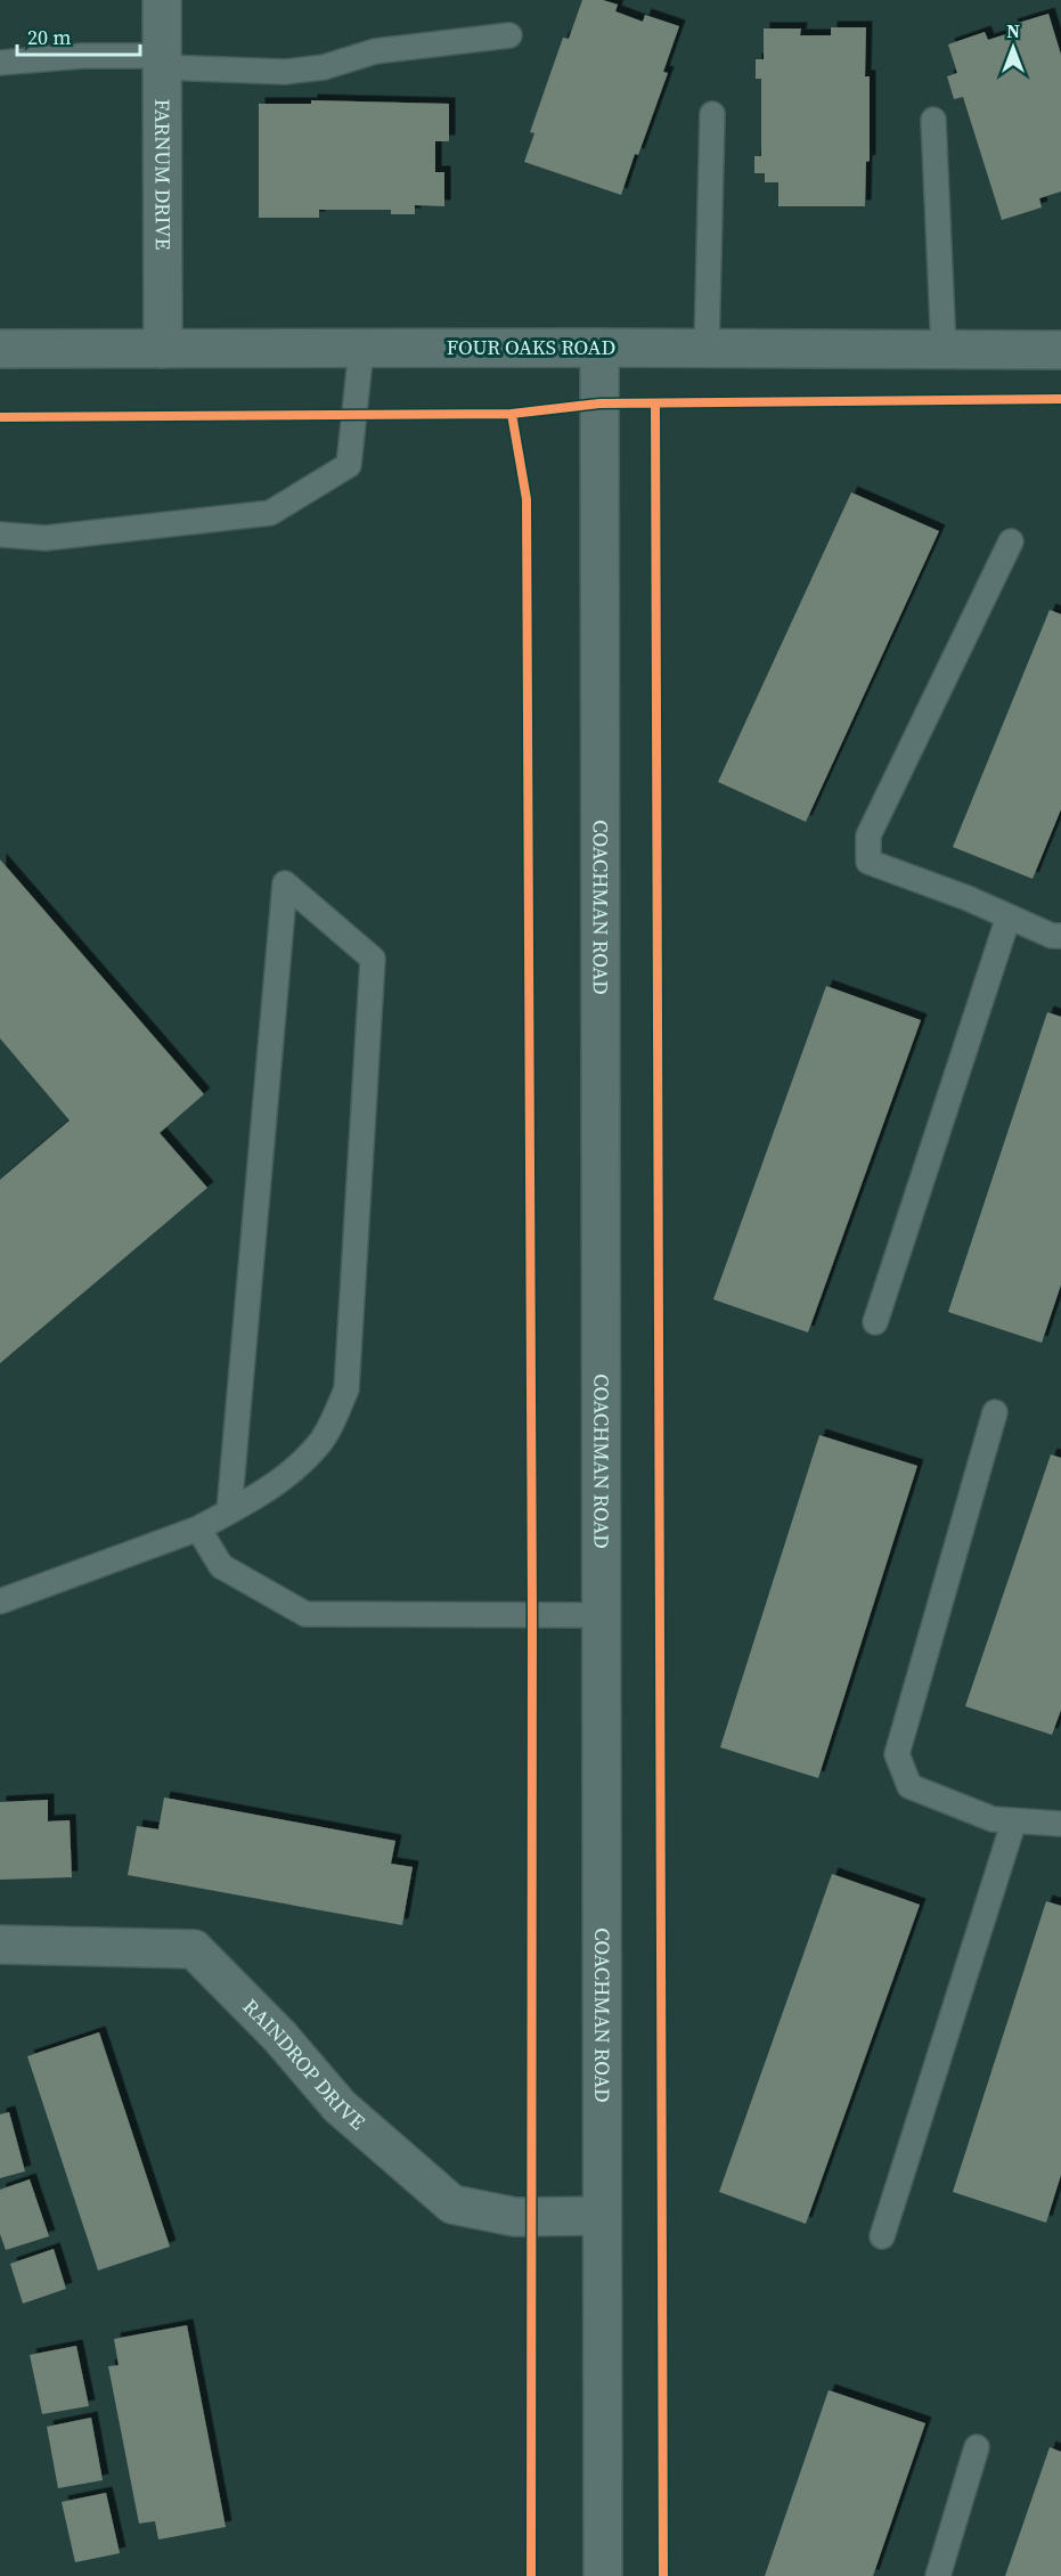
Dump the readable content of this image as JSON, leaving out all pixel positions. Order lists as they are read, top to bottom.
{
  "streets": {
    "street": [
      "FARNUM DRIVE",
      "FOUR OAKS ROAD",
      "COACHMAN ROAD",
      "RAINDROP DRIVE"
    ]
  },
  "crossings": [
    ["FARNUM DRIVE", "FOUR OAKS ROAD"],
    ["FOUR OAKS ROAD", "COACHMAN ROAD"],
    ["COACHMAN ROAD", "RAINDROP DRIVE"]
  ],
  "scale_bar": "20 m",
  "north": "top"
}
